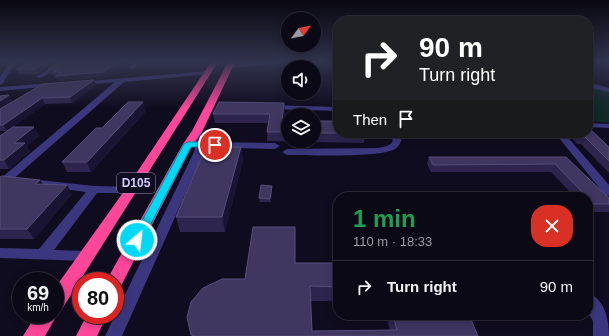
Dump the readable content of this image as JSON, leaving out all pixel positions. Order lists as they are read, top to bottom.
{
  "streets": {
    "highway": ["D105"]
  },
  "north": "top right",
  "page": {
    "turn": ["90 m", "Turn right"],
    "then": "Then",
    "heading": ["1 min", "110 m · 18:33"],
    "list": [
      {
        "name": "Turn right",
        "value": "90 m"
      }
    ],
    "speed": "69 km/h",
    "limit": "80"
  }
}
